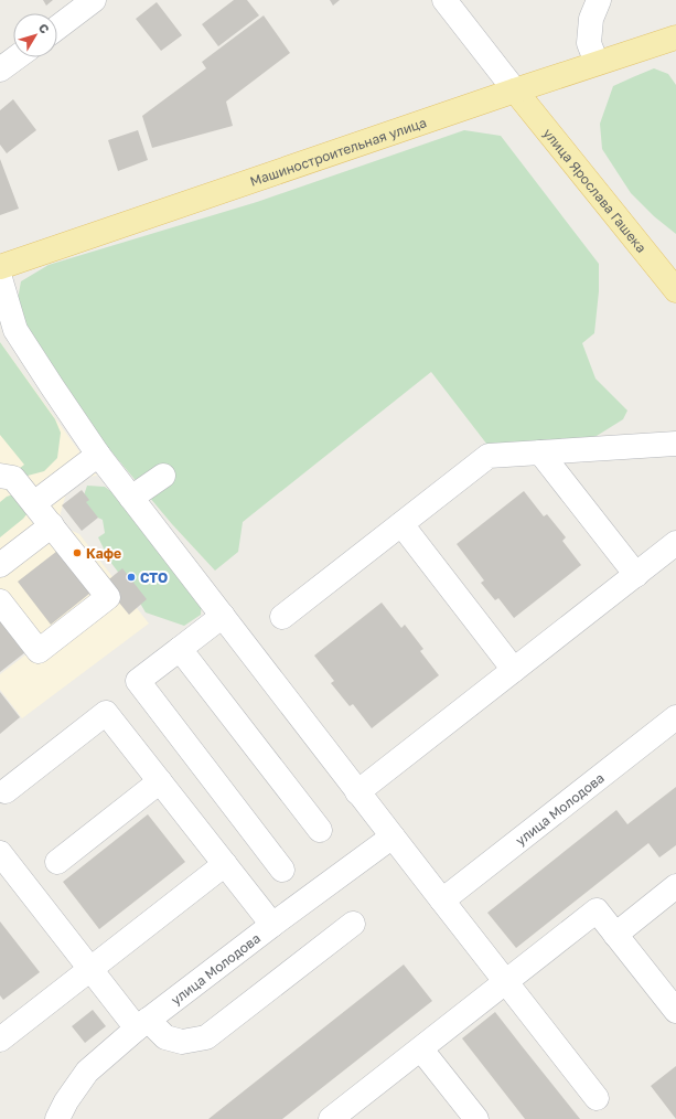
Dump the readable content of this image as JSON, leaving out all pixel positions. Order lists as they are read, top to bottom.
{
  "streets": {
    "main road": ["Машиностроительная улица", "улица Ярослава Гашека"],
    "street": ["улица Молодова"]
  },
  "crossings": [
    ["Машиностроительная улица", "улица Ярослава Гашека"]
  ],
  "places": ["Кафе", "СТО"],
  "north": "top right"
}
